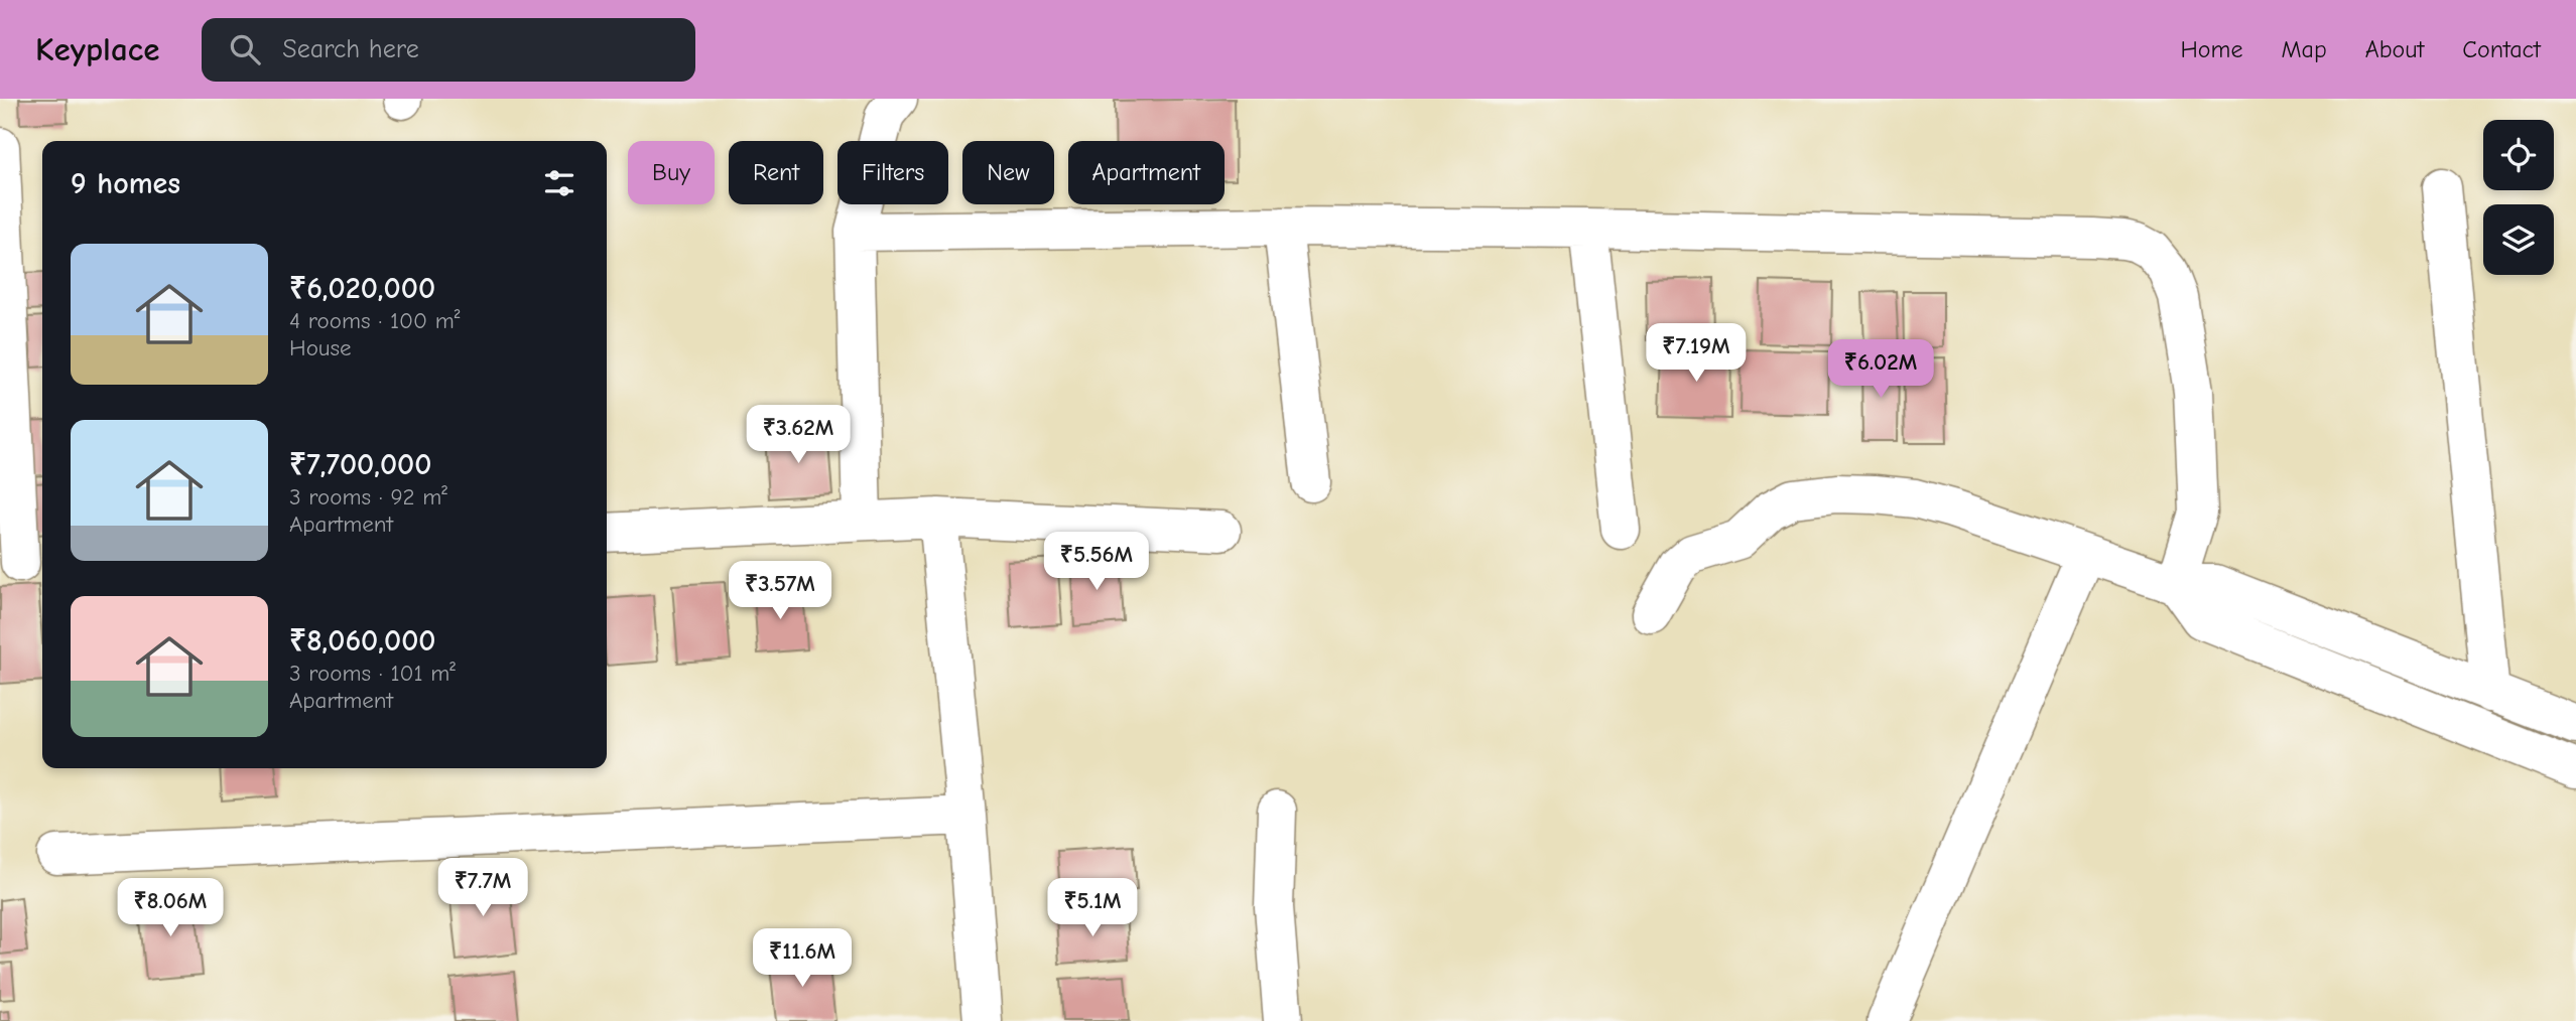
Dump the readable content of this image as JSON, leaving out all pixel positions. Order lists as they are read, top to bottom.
{
  "page": {
    "header": "Keyplace",
    "search": "Search here",
    "nav": [
      "Home",
      "Map",
      "About",
      "Contact"
    ],
    "chip": [
      "Buy",
      "Rent",
      "Filters",
      "New",
      "Apartment"
    ],
    "heading": "9 homes",
    "list": [
      {
        "name": "₹6,020,000",
        "note": "4 rooms · 100 m² · House"
      },
      {
        "name": "₹7,700,000",
        "note": "3 rooms · 92 m² · Apartment"
      },
      {
        "name": "₹8,060,000",
        "note": "3 rooms · 101 m² · Apartment"
      }
    ],
    "price": [
      "₹7.19M",
      "₹6.02M",
      "₹3.62M",
      "₹5.56M",
      "₹3.57M",
      "₹7.7M",
      "₹8.06M",
      "₹5.1M",
      "₹11.6M"
    ]
  }
}
